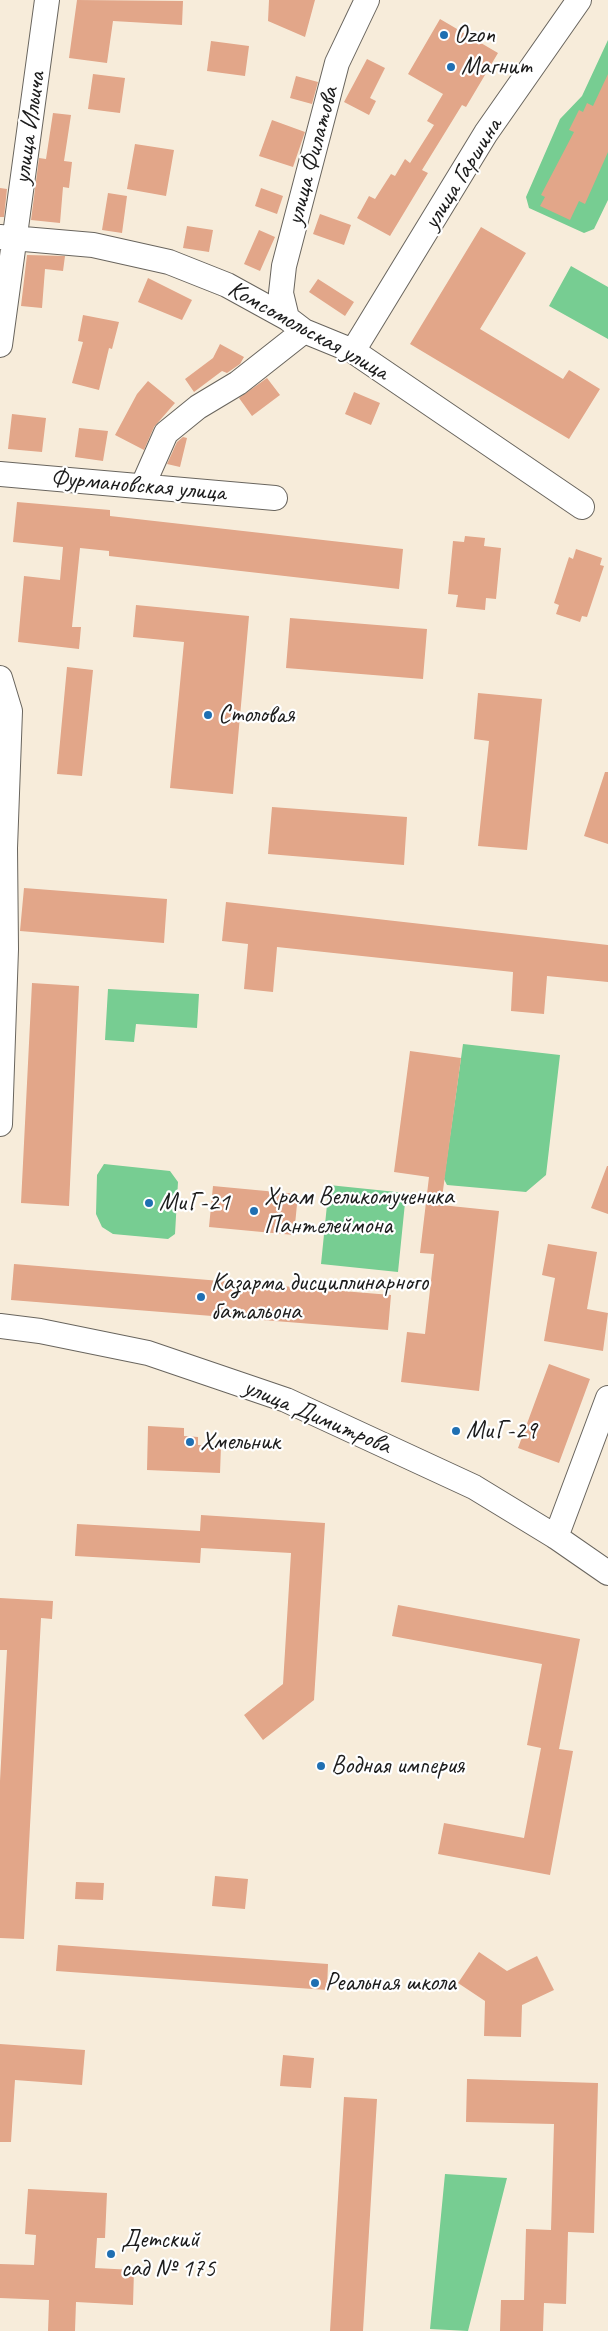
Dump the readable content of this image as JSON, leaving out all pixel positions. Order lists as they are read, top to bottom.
{
  "streets": {
    "street": [
      "улица Ильича",
      "улица Филатова",
      "улица Гаршина",
      "Комсомольская улица",
      "Фурмановская улица",
      "улица Димитрова"
    ]
  },
  "crossings": [
    ["улица Ильича", "Комсомольская улица"],
    ["улица Филатова", "Комсомольская улица"],
    ["улица Гаршина", "Комсомольская улица"]
  ],
  "places": [
    "Ozon",
    "Магнит",
    "Столовая",
    "МиГ-21",
    "Храм Великомученика Пантелеймона",
    "Казарма дисциплинарного батальона",
    "МиГ-29",
    "Хмельник",
    "Водная империя",
    "Реальная школа",
    "Детский сад № 175"
  ]
}
